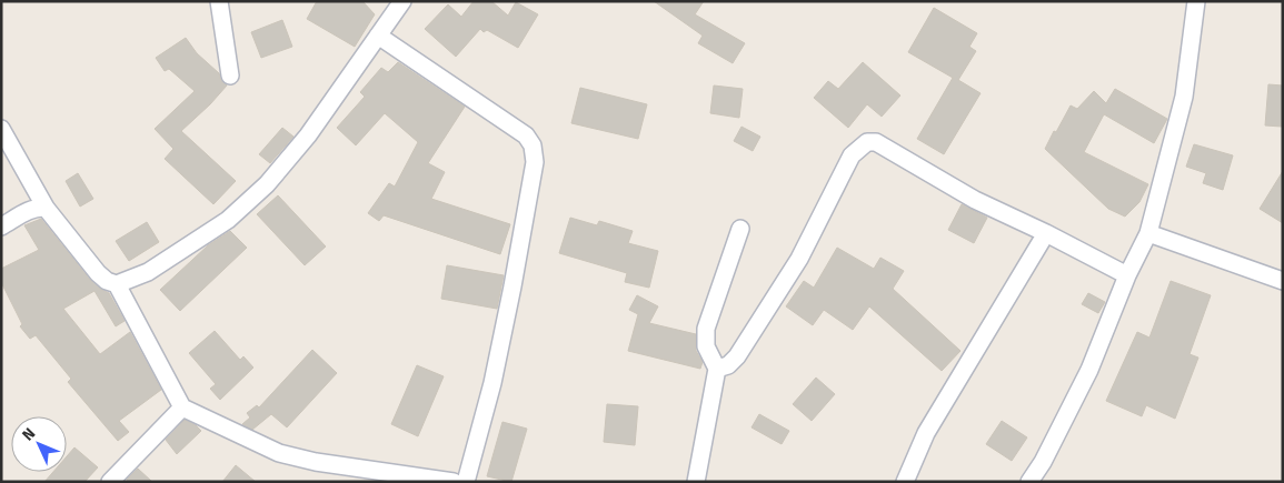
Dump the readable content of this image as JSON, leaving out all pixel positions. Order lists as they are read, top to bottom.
{
  "north": "top left"
}
